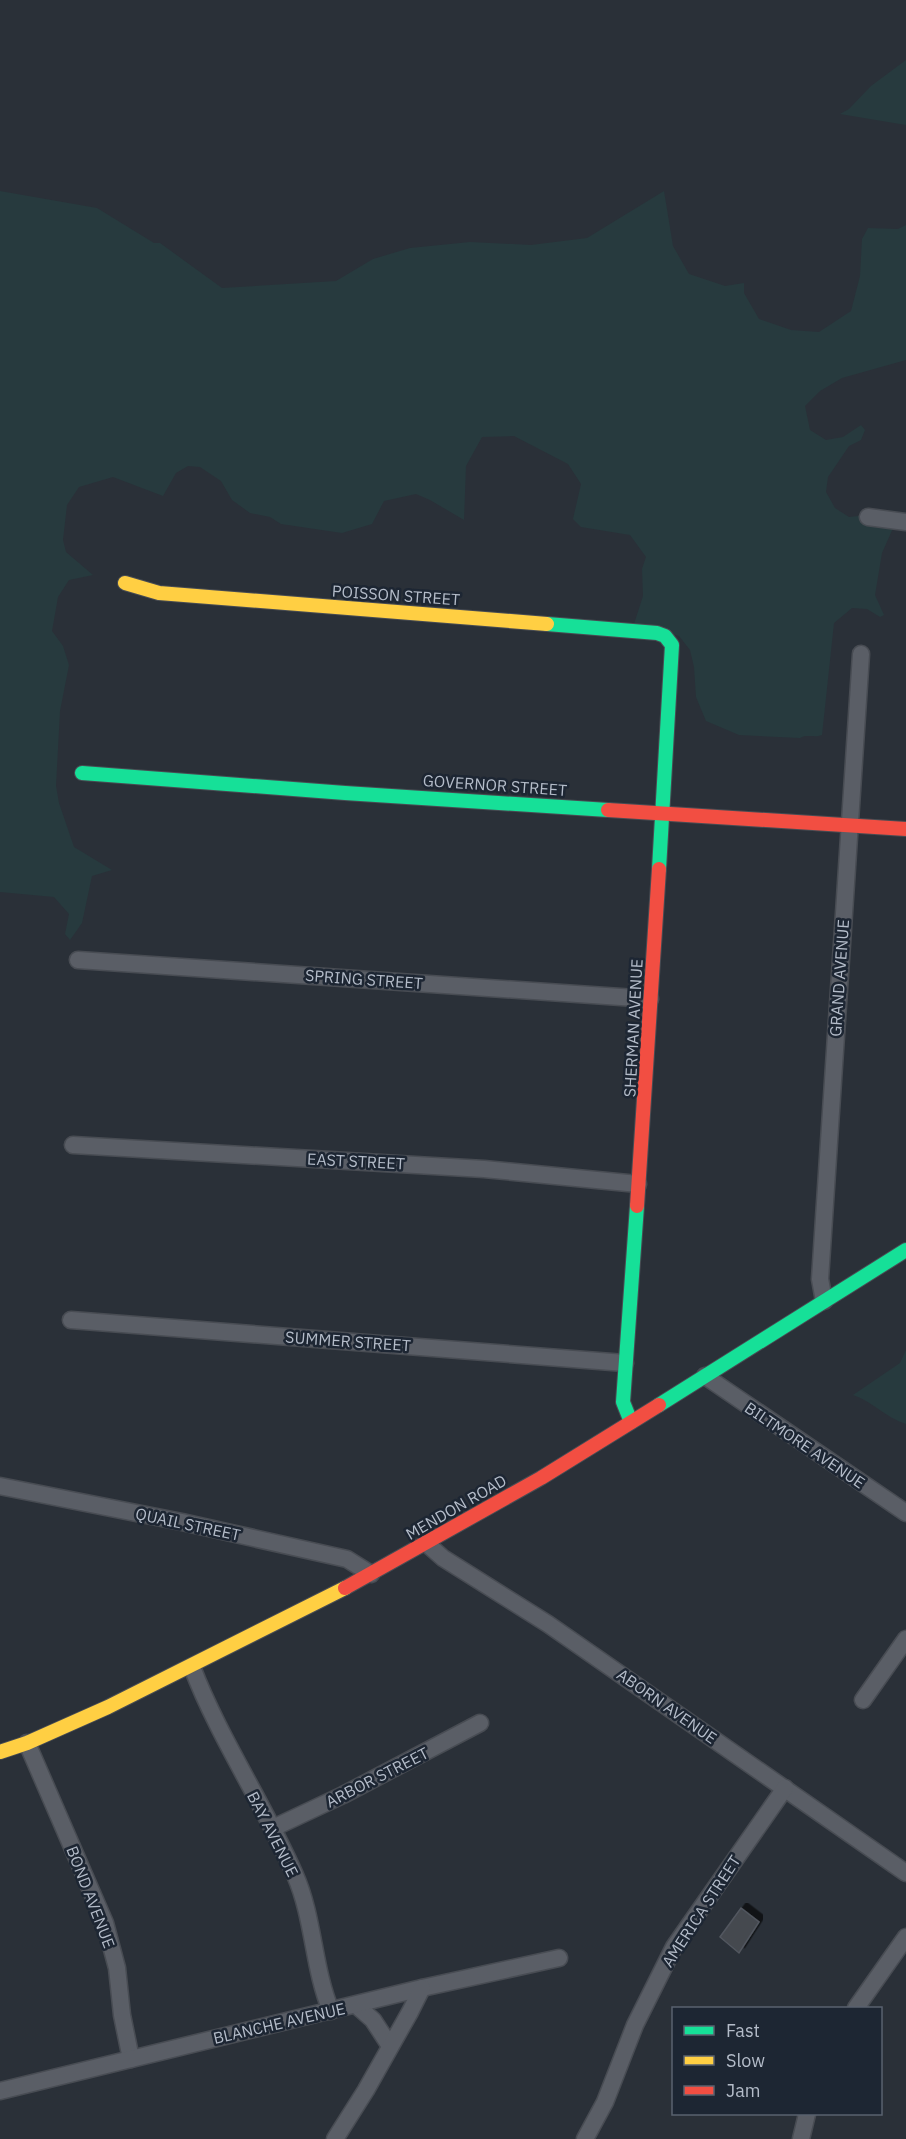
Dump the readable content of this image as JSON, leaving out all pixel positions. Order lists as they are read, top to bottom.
{
  "streets": {
    "street": [
      "POISSON STREET",
      "GOVERNOR STREET",
      "GRAND AVENUE",
      "SPRING STREET",
      "SHERMAN AVENUE",
      "EAST STREET",
      "SUMMER STREET",
      "BILTMORE AVENUE",
      "MENDON ROAD",
      "QUAIL STREET",
      "ABORN AVENUE",
      "ARBOR STREET",
      "BAY AVENUE",
      "BOND AVENUE",
      "AMERICA STREET",
      "BLANCHE AVENUE"
    ]
  },
  "crossings": [
    ["POISSON STREET", "SHERMAN AVENUE"],
    ["GOVERNOR STREET", "GRAND AVENUE"],
    ["GOVERNOR STREET", "SHERMAN AVENUE"],
    ["GRAND AVENUE", "MENDON ROAD"],
    ["SPRING STREET", "SHERMAN AVENUE"],
    ["SHERMAN AVENUE", "EAST STREET"],
    ["SHERMAN AVENUE", "SUMMER STREET"],
    ["SHERMAN AVENUE", "MENDON ROAD"],
    ["BILTMORE AVENUE", "MENDON ROAD"],
    ["MENDON ROAD", "QUAIL STREET"],
    ["MENDON ROAD", "ABORN AVENUE"],
    ["MENDON ROAD", "BAY AVENUE"],
    ["MENDON ROAD", "BOND AVENUE"],
    ["ABORN AVENUE", "AMERICA STREET"],
    ["ARBOR STREET", "BAY AVENUE"],
    ["BAY AVENUE", "BLANCHE AVENUE"],
    ["BOND AVENUE", "BLANCHE AVENUE"]
  ],
  "legend": ["Fast", "Slow", "Jam"]
}
